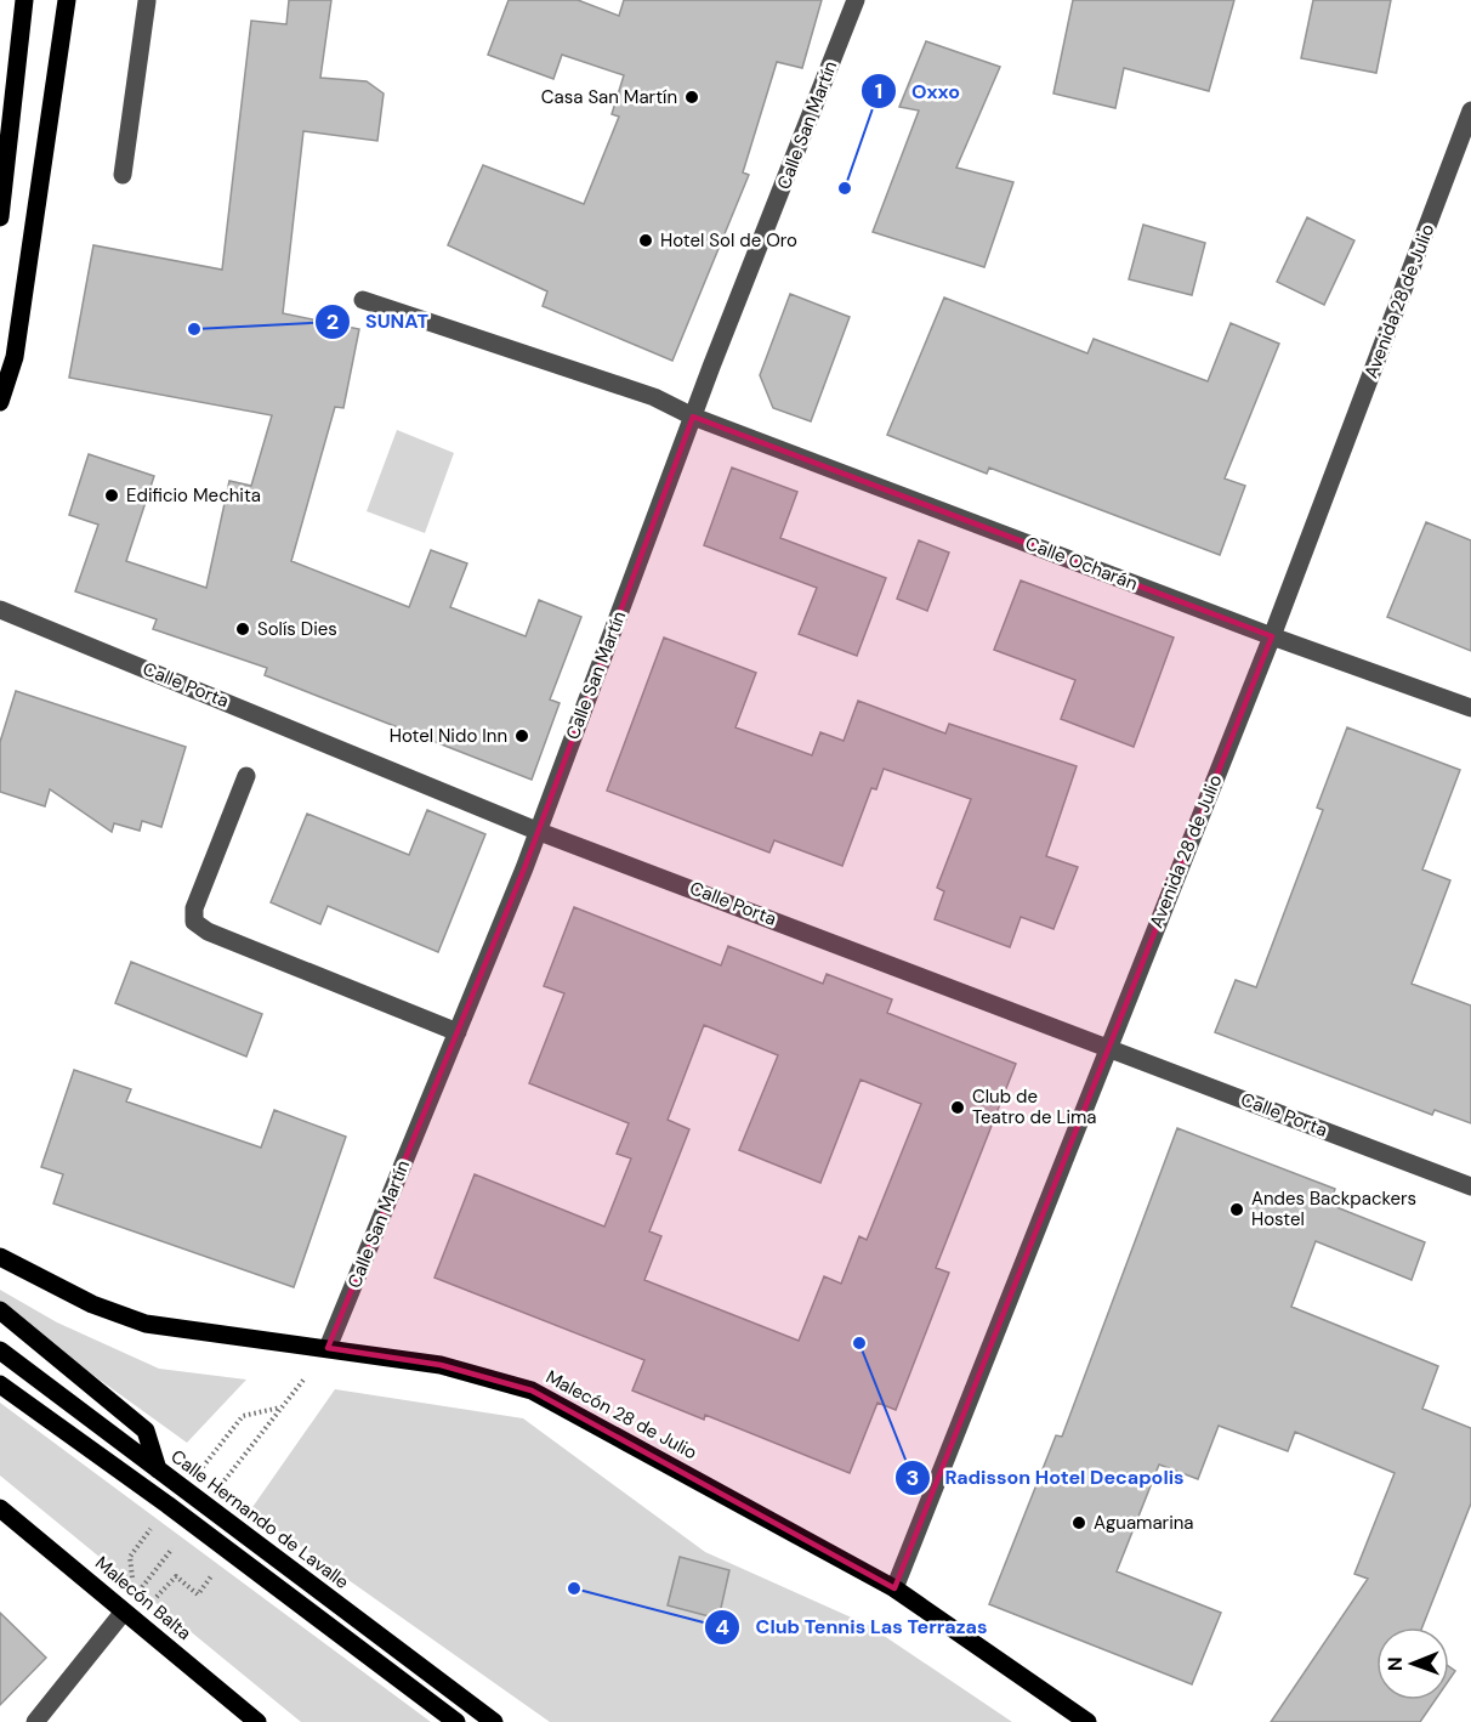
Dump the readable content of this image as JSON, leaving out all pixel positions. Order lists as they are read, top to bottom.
{
  "streets": {
    "main road": ["Malecón 28 de Julio", "Calle Hernando de Lavalle", "Malecón Balta"],
    "street": [
      "Calle San Martín",
      "Avenida 28 de Julio",
      "Calle Ocharán",
      "Calle Porta"
    ]
  },
  "crossings": [
    ["Calle San Martín", "Calle Ocharán"],
    ["Calle San Martín", "Calle Porta"],
    ["Calle San Martín", "Malecón 28 de Julio"],
    ["Avenida 28 de Julio", "Calle Ocharán"],
    ["Avenida 28 de Julio", "Calle Porta"],
    ["Avenida 28 de Julio", "Malecón 28 de Julio"]
  ],
  "places": [
    "Casa San Martín",
    "Oxxo",
    "Hotel Sol de Oro",
    "SUNAT",
    "Edificio Mechita",
    "Solís Dies",
    "Hotel Nido Inn",
    "Club de Teatro de Lima",
    "Andes Backpackers Hostel",
    "Radisson Hotel Decapolis",
    "Aguamarina",
    "Club Tennis Las Terrazas"
  ],
  "north": "left"
}
